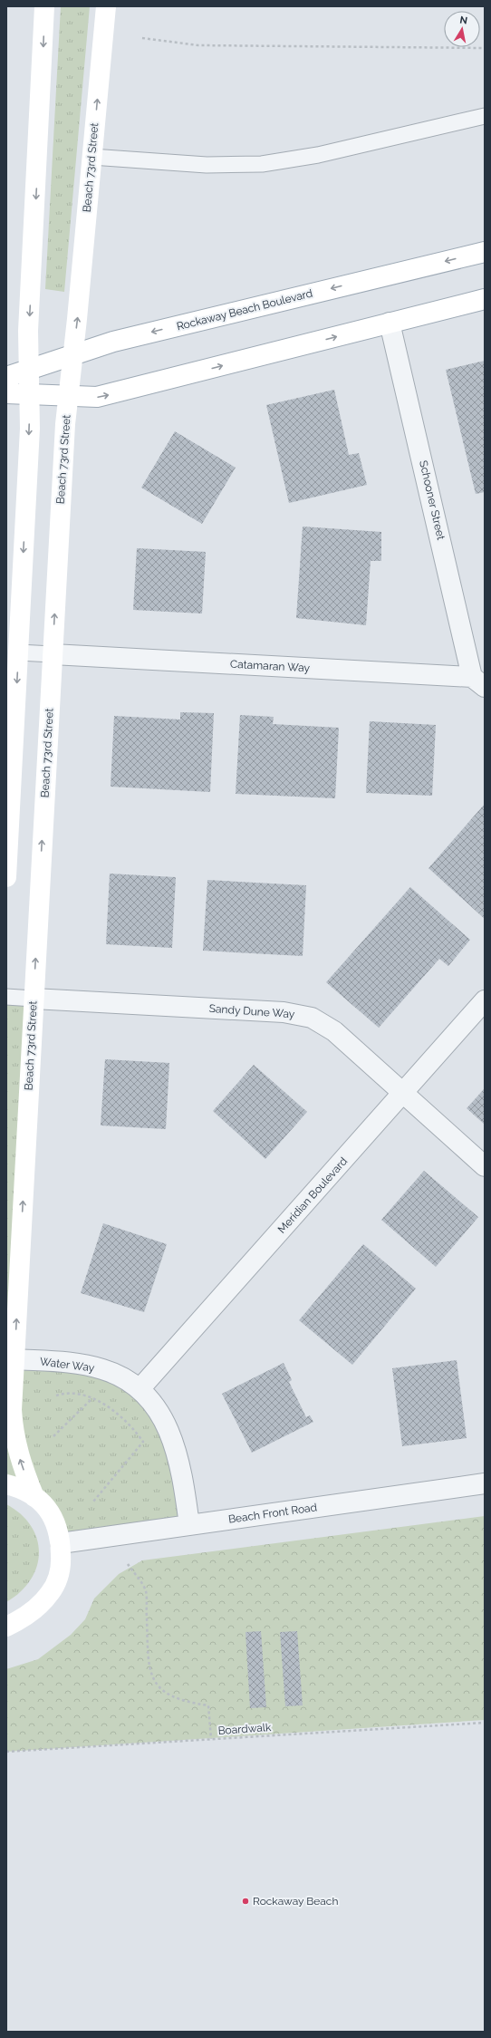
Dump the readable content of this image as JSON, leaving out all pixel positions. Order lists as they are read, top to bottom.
{
  "streets": {
    "street": [
      "Beach 73rd Street",
      "Rockaway Beach Boulevard",
      "Schooner Street",
      "Catamaran Way",
      "Sandy Dune Way",
      "Meridian Boulevard",
      "Water Way",
      "Beach Front Road"
    ],
    "path": ["Boardwalk"]
  },
  "crossings": [
    ["Beach 73rd Street", "Rockaway Beach Boulevard"],
    ["Beach 73rd Street", "Catamaran Way"],
    ["Beach 73rd Street", "Sandy Dune Way"],
    ["Beach 73rd Street", "Water Way"],
    ["Schooner Street", "Catamaran Way"],
    ["Sandy Dune Way", "Meridian Boulevard"],
    ["Meridian Boulevard", "Water Way"],
    ["Water Way", "Beach Front Road"]
  ],
  "places": ["Rockaway Beach"],
  "north": "top"
}
